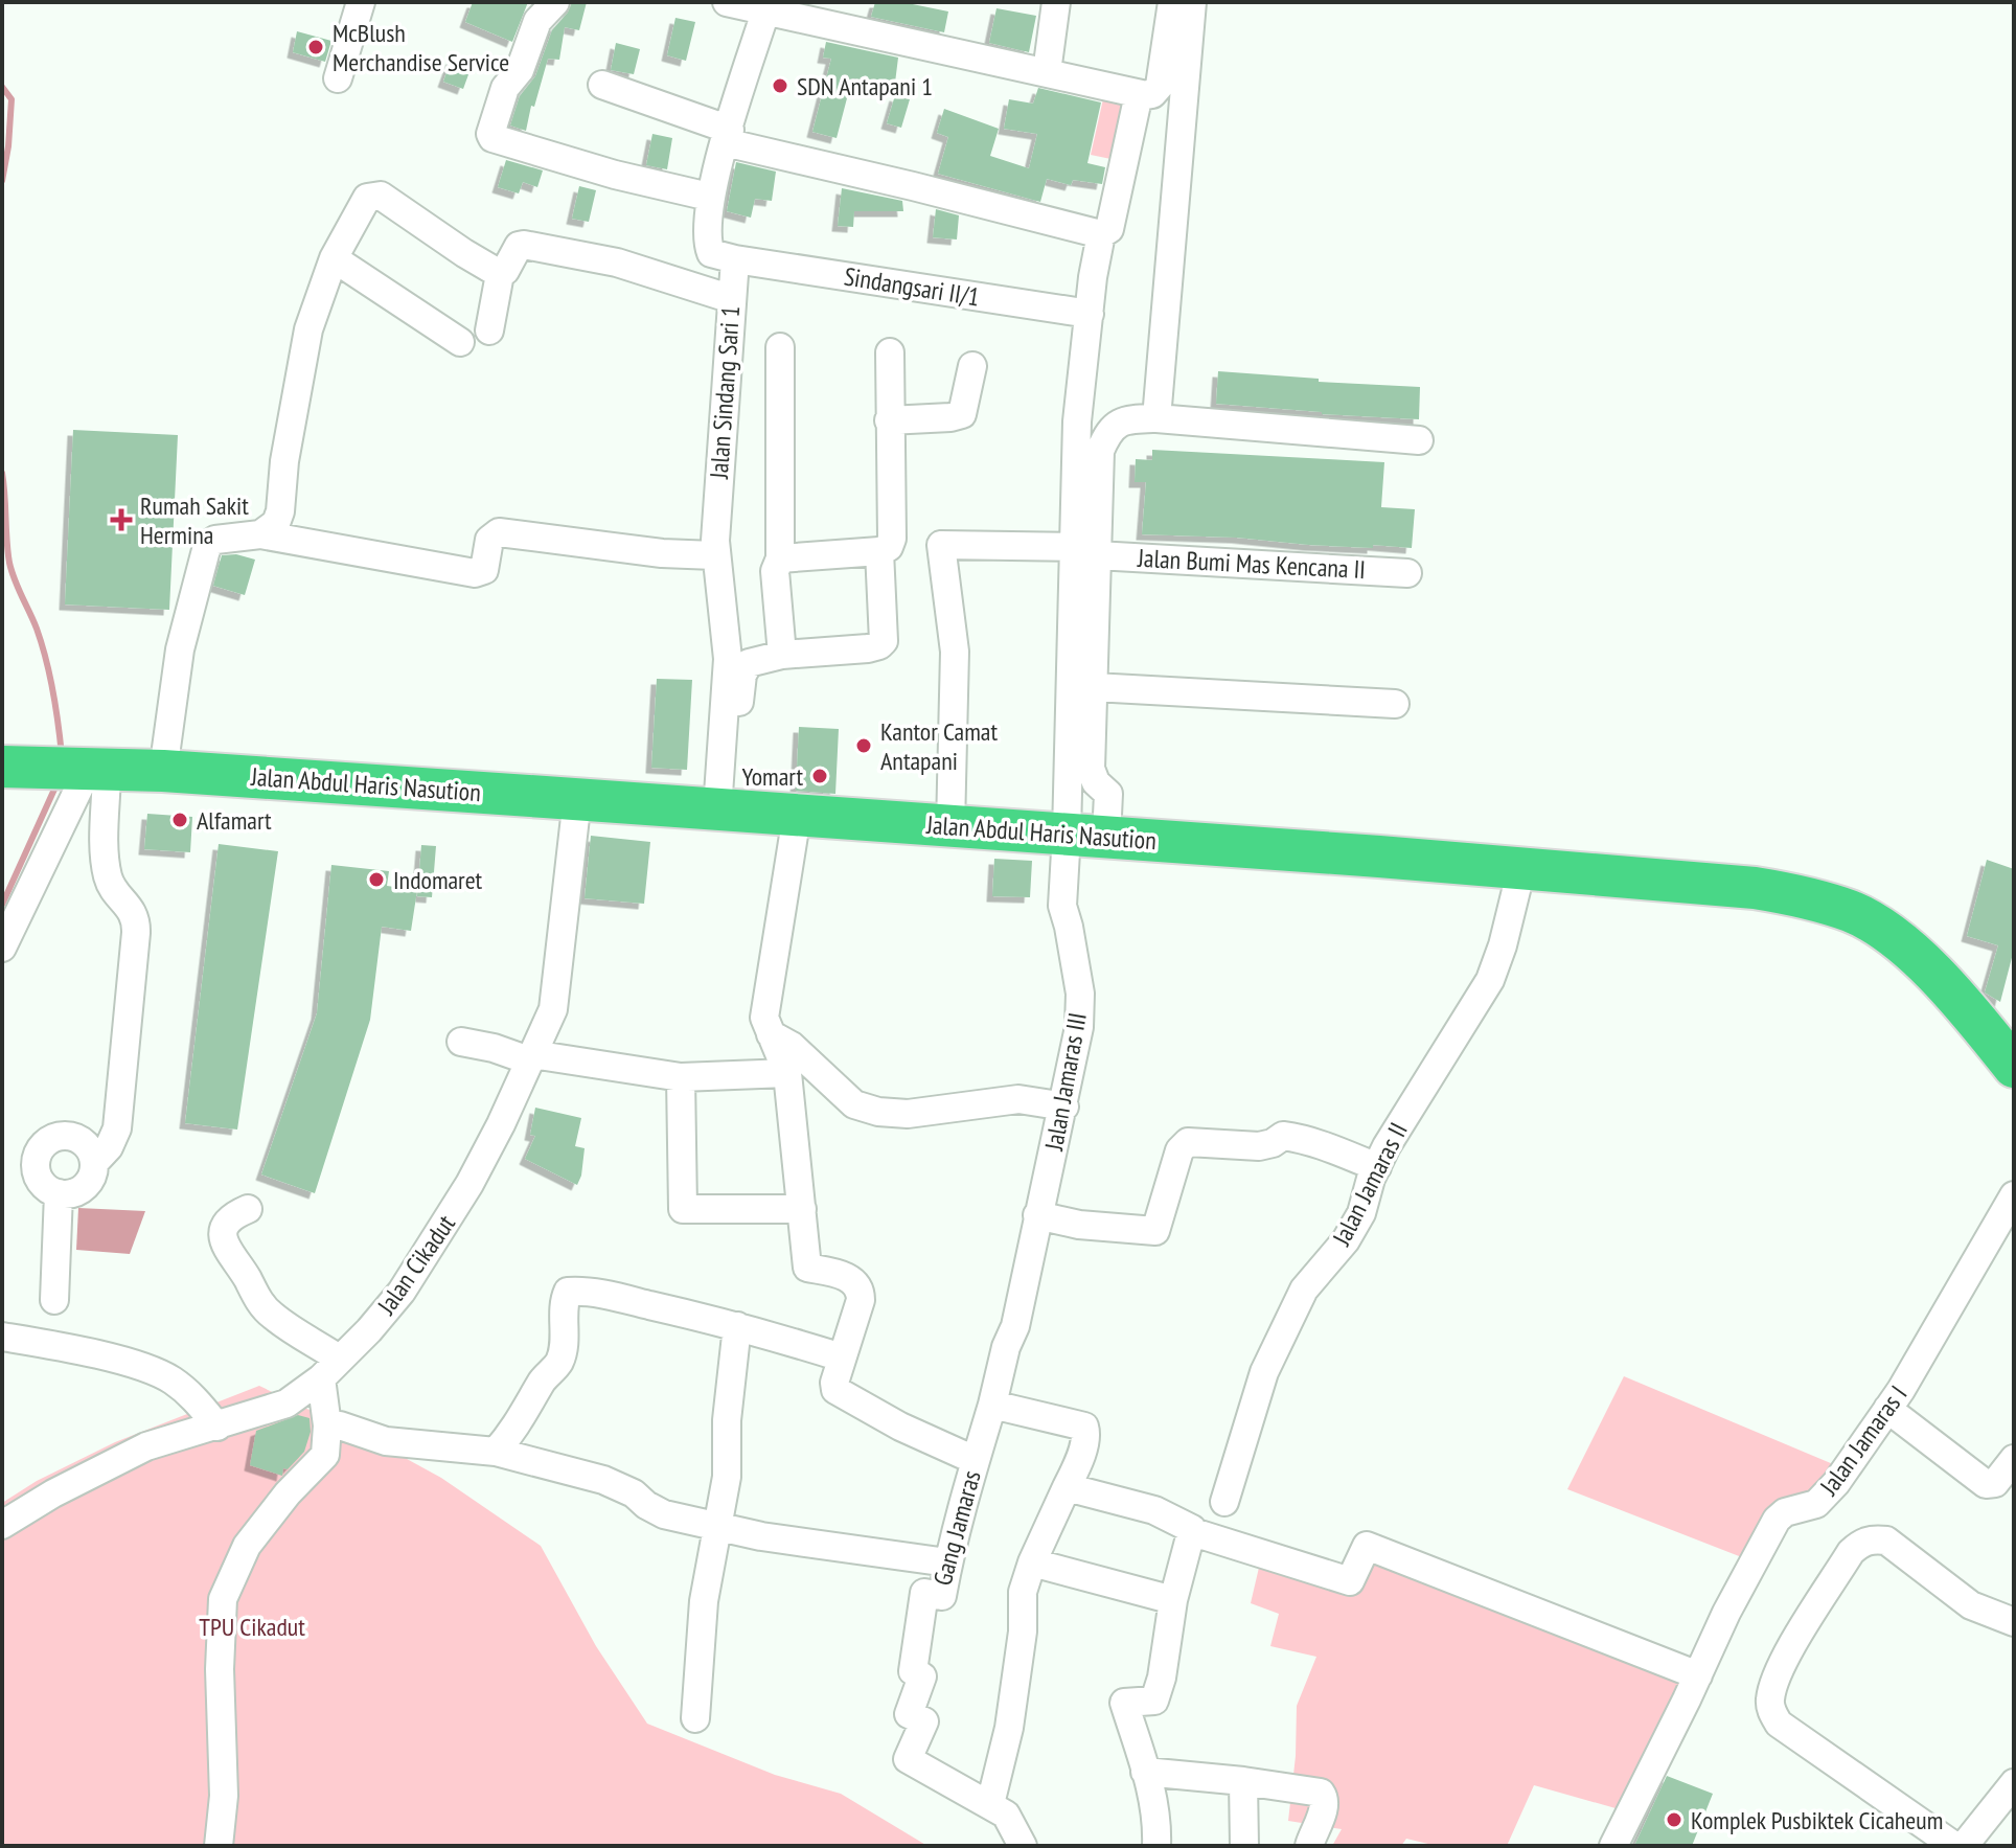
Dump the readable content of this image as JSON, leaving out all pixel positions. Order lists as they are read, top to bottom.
{
  "streets": {
    "highway": ["Jalan Abdul Haris Nasution"],
    "street": [
      "Sindangsari II/1",
      "Jalan Sindang Sari 1",
      "Jalan Bumi Mas Kencana II",
      "Jalan Jamaras III",
      "Jalan Jamaras II",
      "Jalan Cikadut",
      "Jalan Jamaras I",
      "Gang Jamaras"
    ]
  },
  "crossings": [
    ["Sindangsari II/1", "Jalan Sindang Sari 1"],
    ["Jalan Sindang Sari 1", "Jalan Abdul Haris Nasution"],
    ["Jalan Bumi Mas Kencana II", "Jalan Abdul Haris Nasution"],
    ["Jalan Abdul Haris Nasution", "Jalan Jamaras III"],
    ["Jalan Abdul Haris Nasution", "Jalan Jamaras II"],
    ["Jalan Abdul Haris Nasution", "Jalan Cikadut"],
    ["Jalan Abdul Haris Nasution", "Gang Jamaras"],
    ["Jalan Jamaras III", "Gang Jamaras"]
  ],
  "parks": ["TPU Cikadut"],
  "places": {
    "other": [
      "McBlush Merchandise Service",
      "SDN Antapani 1",
      "Kantor Camat Antapani",
      "Yomart",
      "Alfamart",
      "Indomaret",
      "Komplek Pusbiktek Cicaheum"
    ],
    "health": ["Rumah Sakit Hermina"]
  }
}
